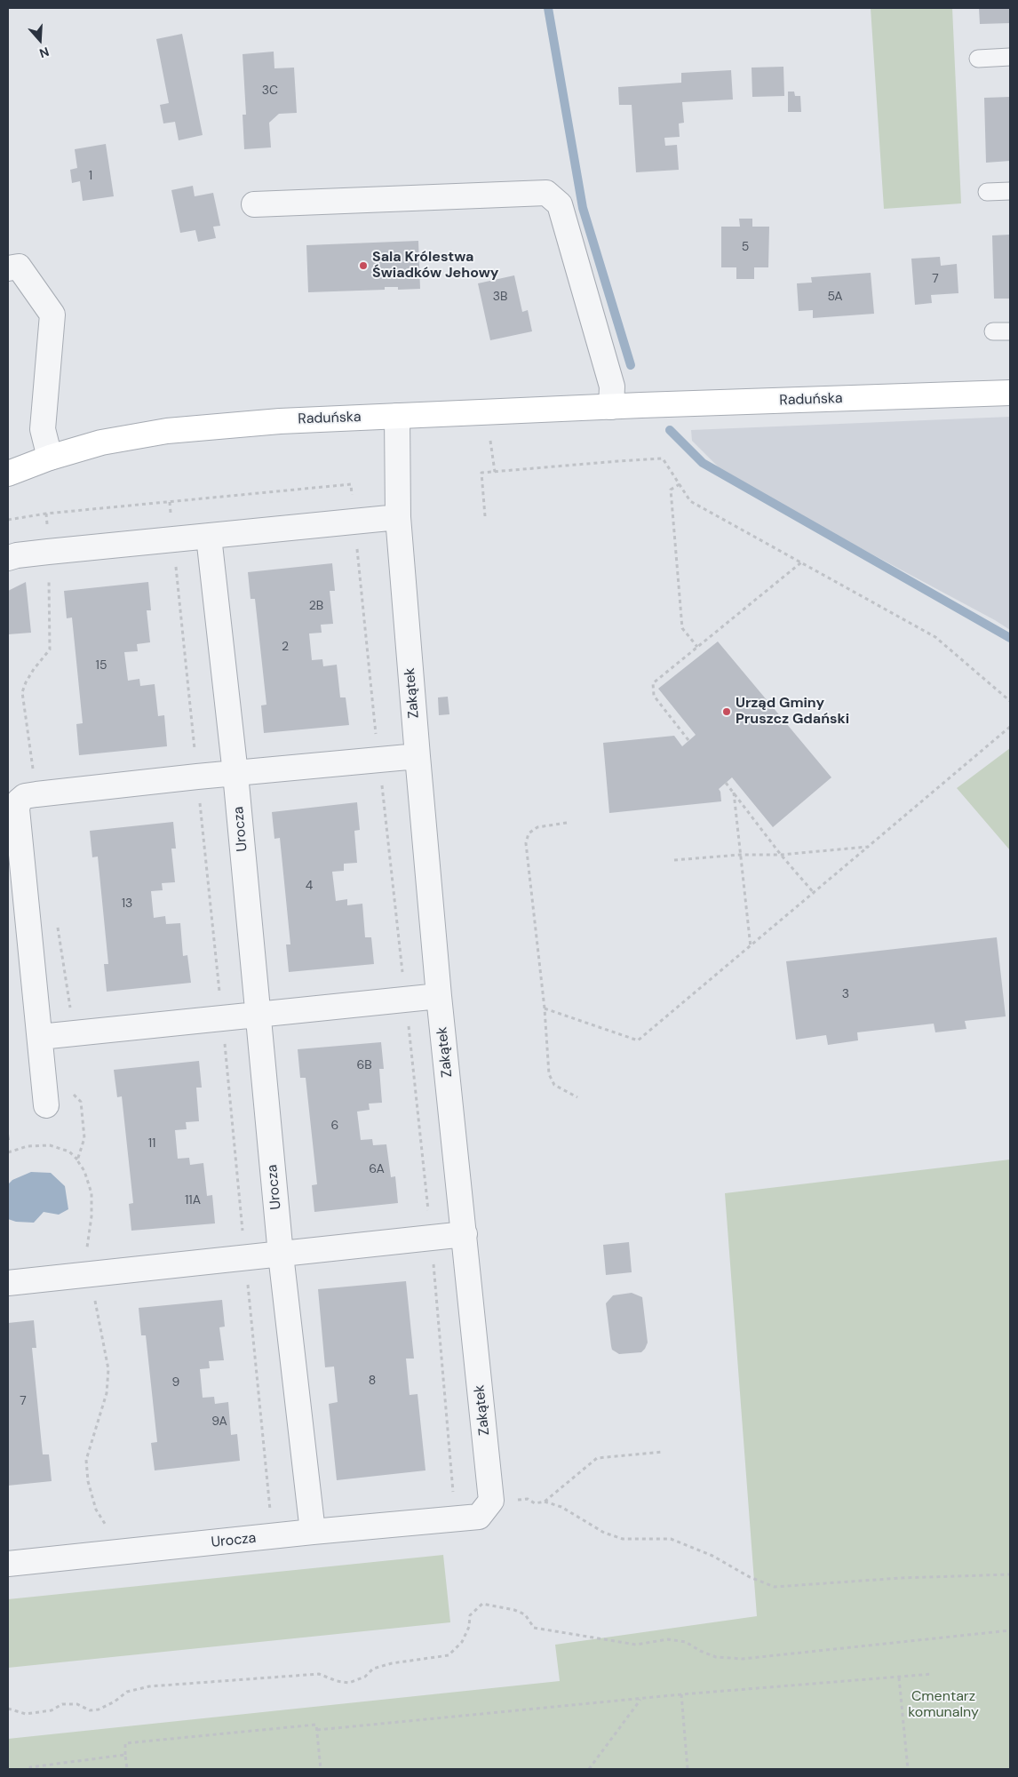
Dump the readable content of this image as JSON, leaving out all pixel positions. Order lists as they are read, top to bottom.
{
  "streets": {
    "street": ["Raduńska", "Zakątek", "Urocza"]
  },
  "crossings": [
    ["Raduńska", "Zakątek"]
  ],
  "parks": ["Cmentarz komunalny"],
  "places": ["Sala Królestwa Świadków Jehowy", "Urząd Gminy Pruszcz Gdański"],
  "house_numbers": [
    "3C",
    "1",
    "5",
    "7",
    "3B",
    "5A",
    "2B",
    "2",
    "15",
    "4",
    "13",
    "3",
    "6B",
    "6",
    "11",
    "6A",
    "11A",
    "8",
    "9",
    "7",
    "9A"
  ],
  "north": "bottom"
}
